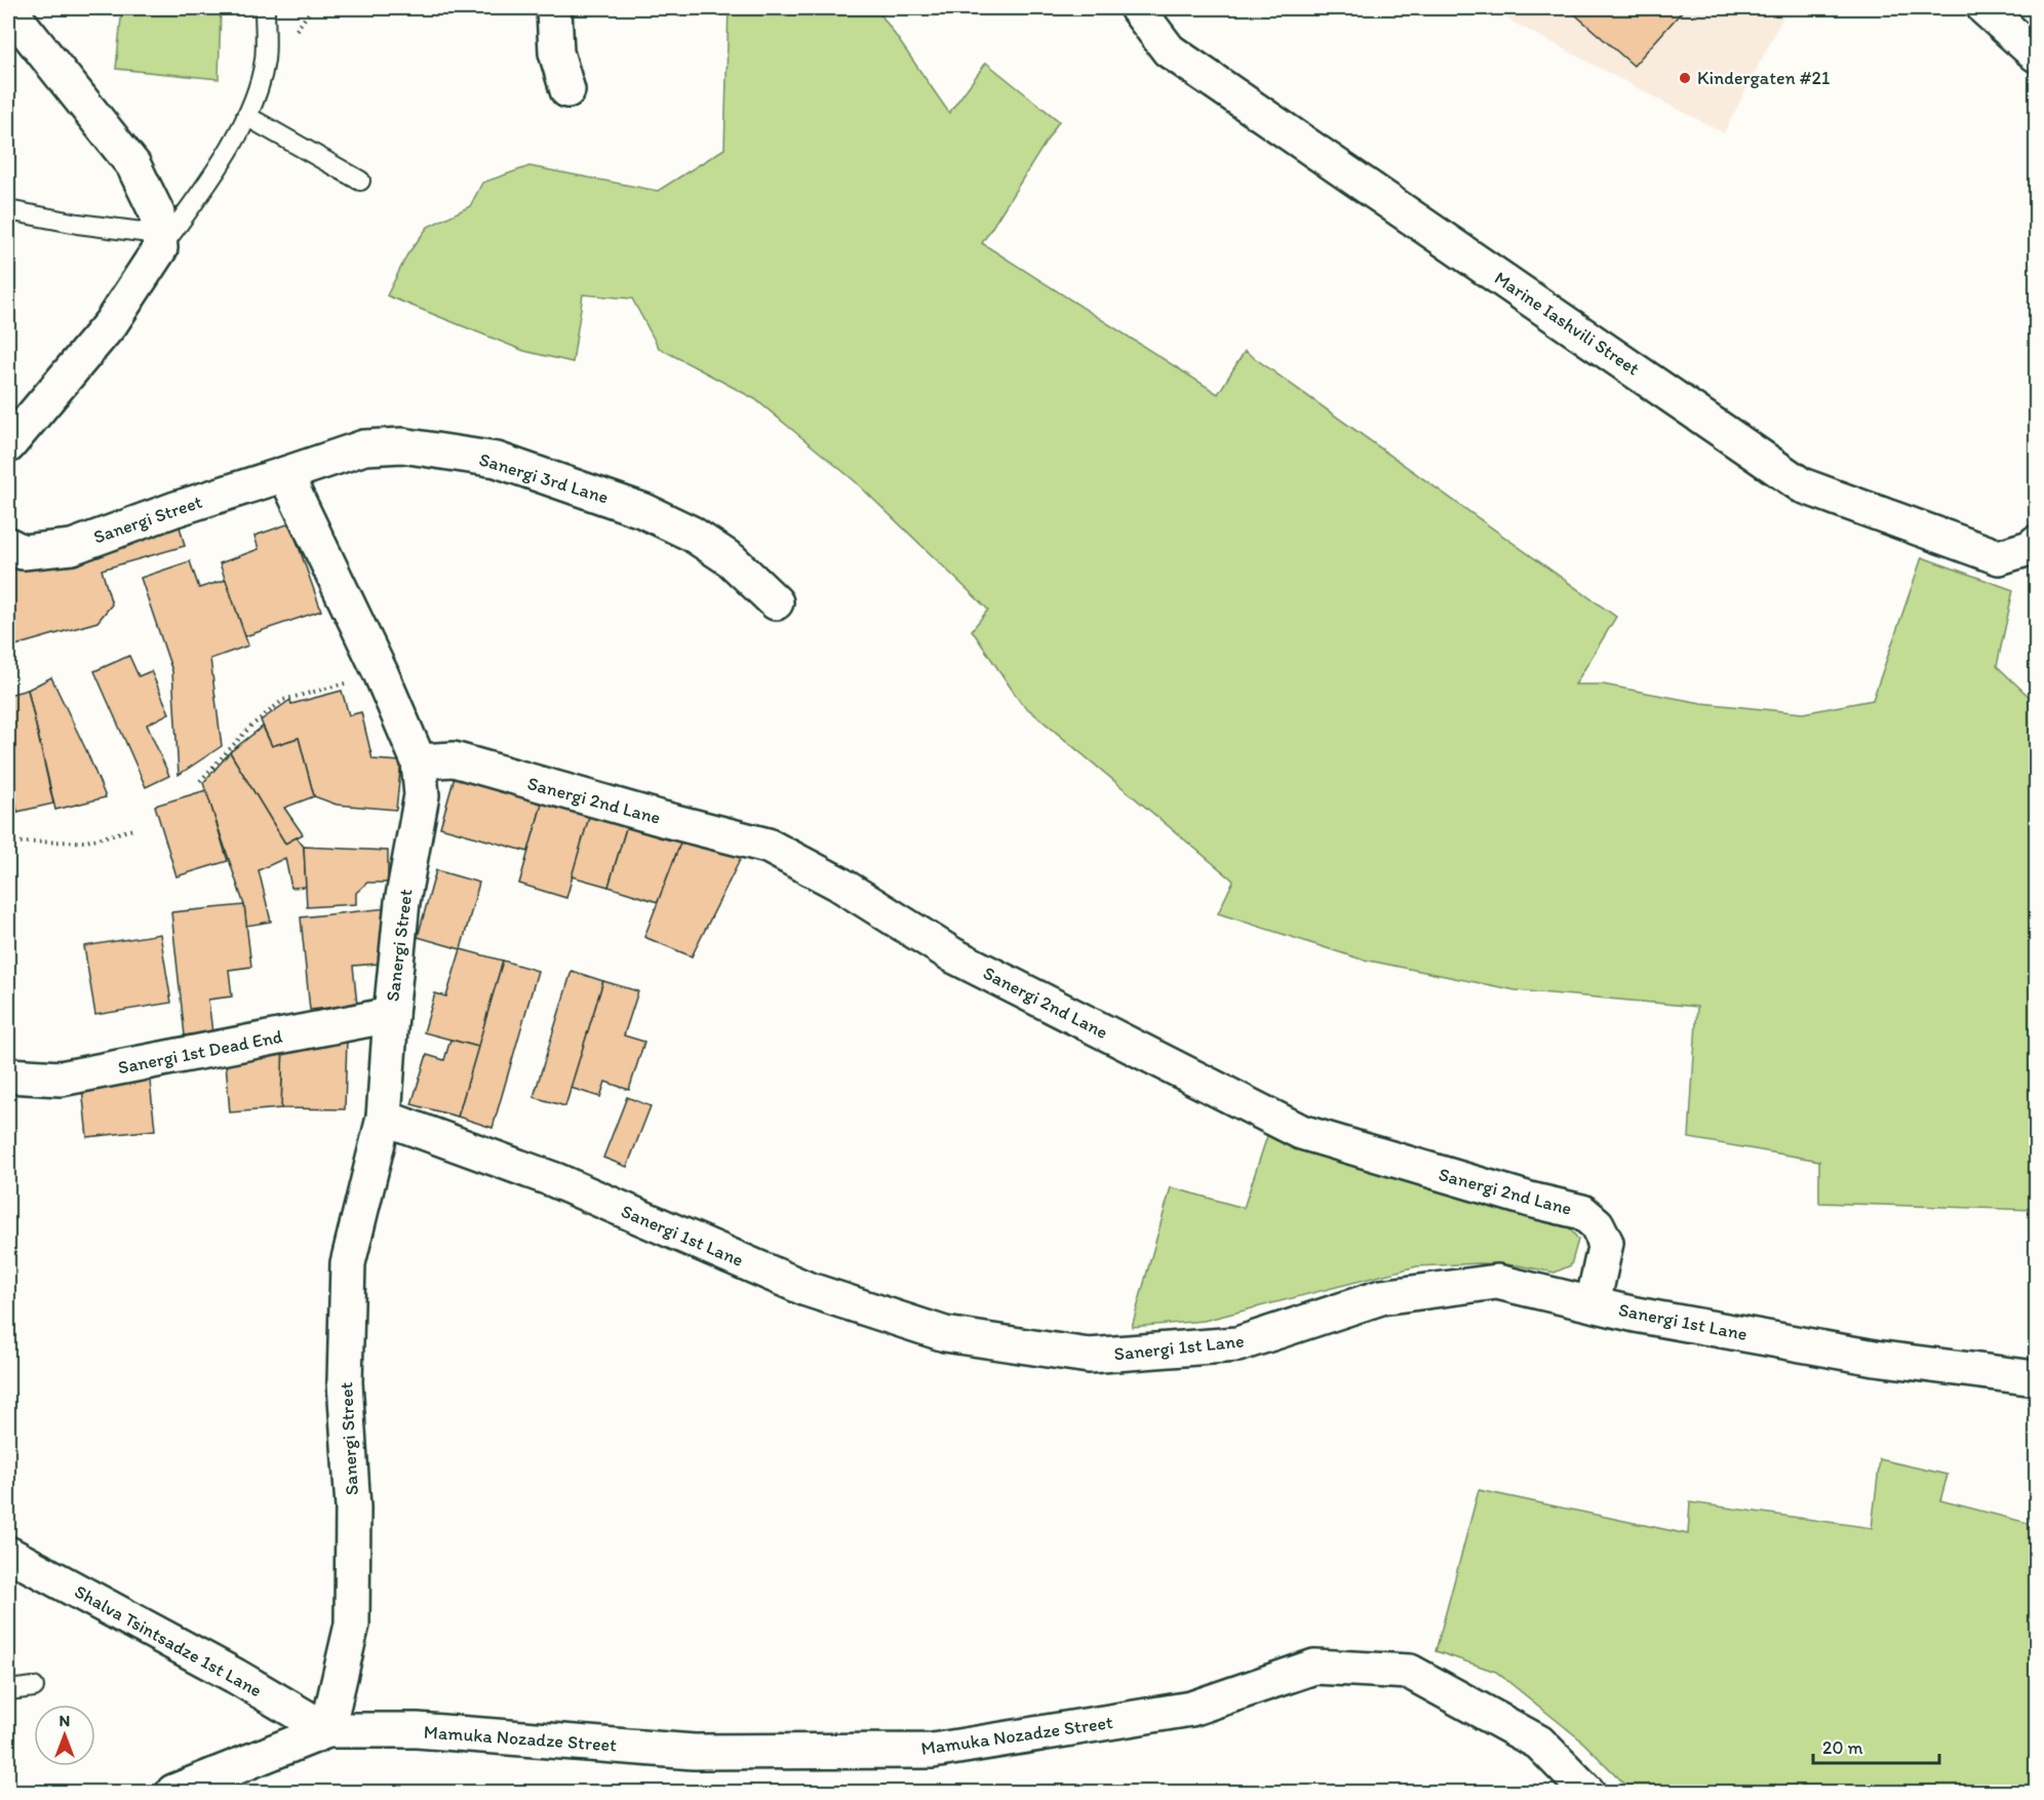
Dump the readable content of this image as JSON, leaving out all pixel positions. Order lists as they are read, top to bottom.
{
  "streets": {
    "street": [
      "Marine Iashvili Street",
      "Sanergi 3rd Lane",
      "Sanergi Street",
      "Sanergi 2nd Lane",
      "Sanergi 1st Dead End",
      "Sanergi 1st Lane",
      "Shalva Tsintsadze 1st Lane",
      "Mamuka Nozadze Street"
    ]
  },
  "crossings": [
    ["Sanergi 3rd Lane", "Sanergi Street"],
    ["Sanergi Street", "Sanergi 2nd Lane"],
    ["Sanergi Street", "Sanergi 1st Dead End"],
    ["Sanergi Street", "Sanergi 1st Lane"],
    ["Sanergi Street", "Shalva Tsintsadze 1st Lane"],
    ["Sanergi Street", "Mamuka Nozadze Street"],
    ["Sanergi 2nd Lane", "Sanergi 1st Lane"],
    ["Shalva Tsintsadze 1st Lane", "Mamuka Nozadze Street"]
  ],
  "places": ["Kindergaten #21"],
  "scale_bar": "20 m",
  "north": "top"
}
